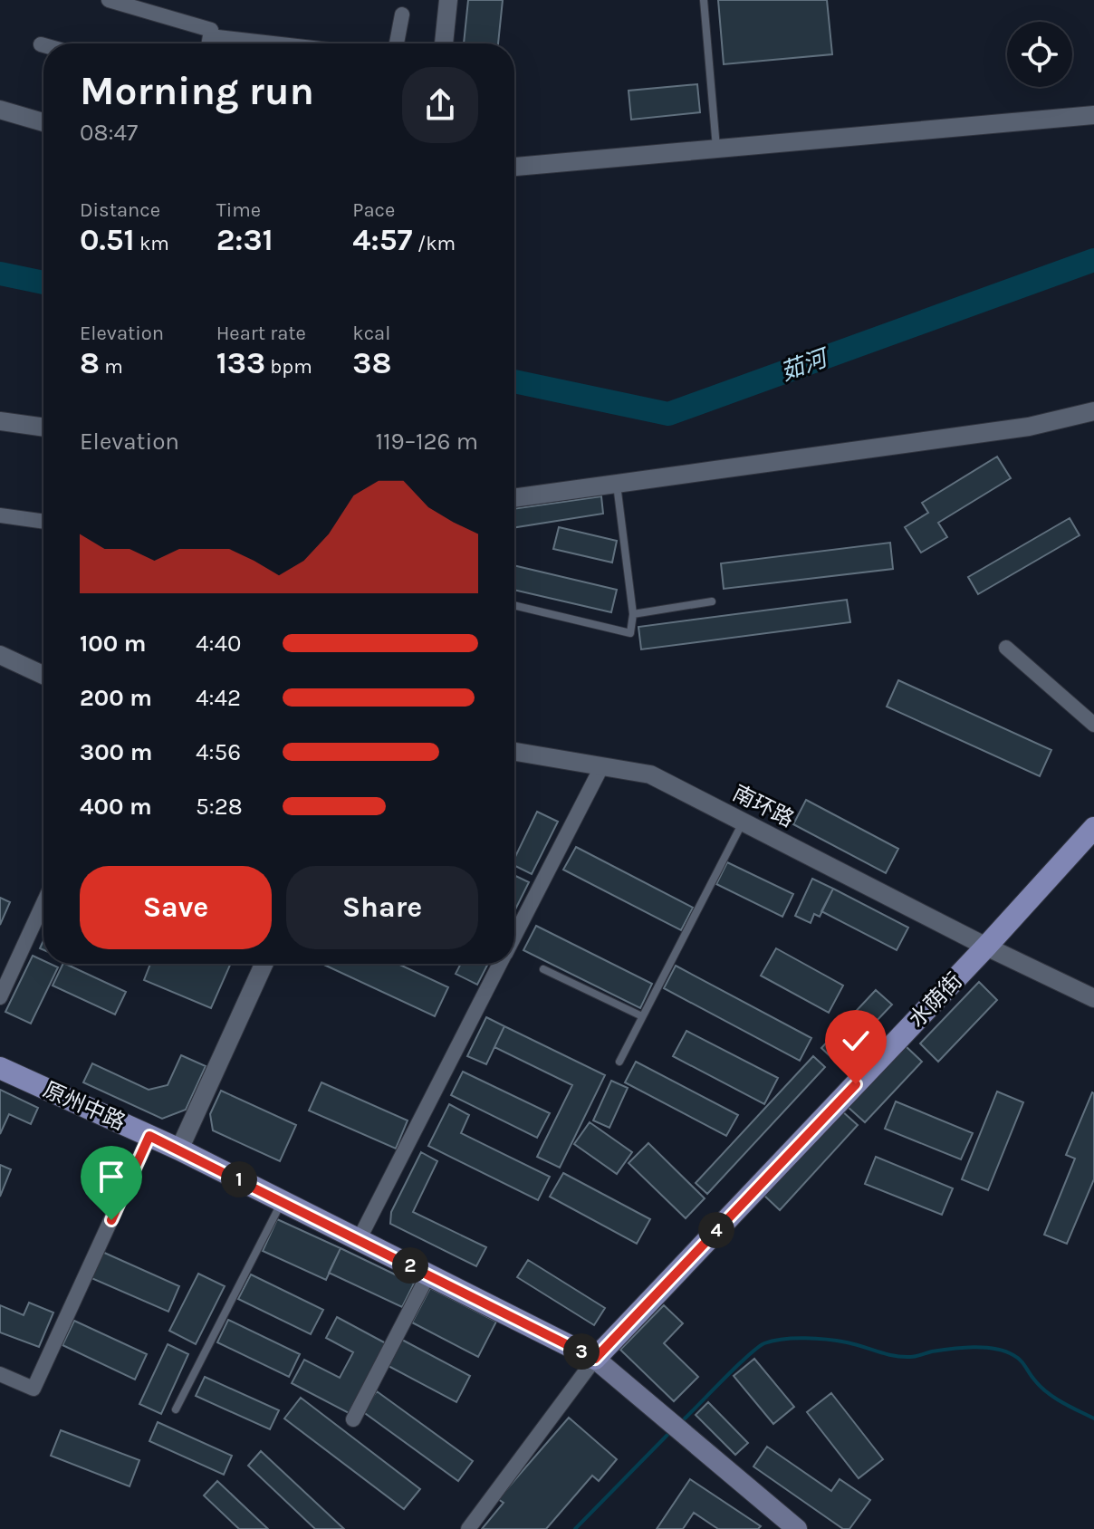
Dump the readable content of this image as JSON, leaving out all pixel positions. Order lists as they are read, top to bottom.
{
  "streets": {
    "main road": ["水荫街", "原州中路"],
    "street": ["南环路"]
  },
  "crossings": [
    ["南环路", "水荫街"],
    ["水荫街", "原州中路"]
  ],
  "water": ["茹河"],
  "page": {
    "heading": ["Morning run", "08:47"],
    "stats": [
      ["Distance", "0.51 km"],
      ["Time", "2:31"],
      ["Pace", "4:57 /km"],
      ["Elevation", "8 m"],
      ["Heart rate", "133 bpm"],
      ["kcal", "38"]
    ],
    "chart": ["Elevation", "119–126 m"],
    "list": [
      {
        "name": "100 m",
        "note": "4:40"
      },
      {
        "name": "200 m",
        "note": "4:42"
      },
      {
        "name": "300 m",
        "note": "4:56"
      },
      {
        "name": "400 m",
        "note": "5:28"
      }
    ],
    "buttons": ["Save", "Share"],
    "pins": [
      "1",
      "4",
      "2",
      "3"
    ]
  }
}
